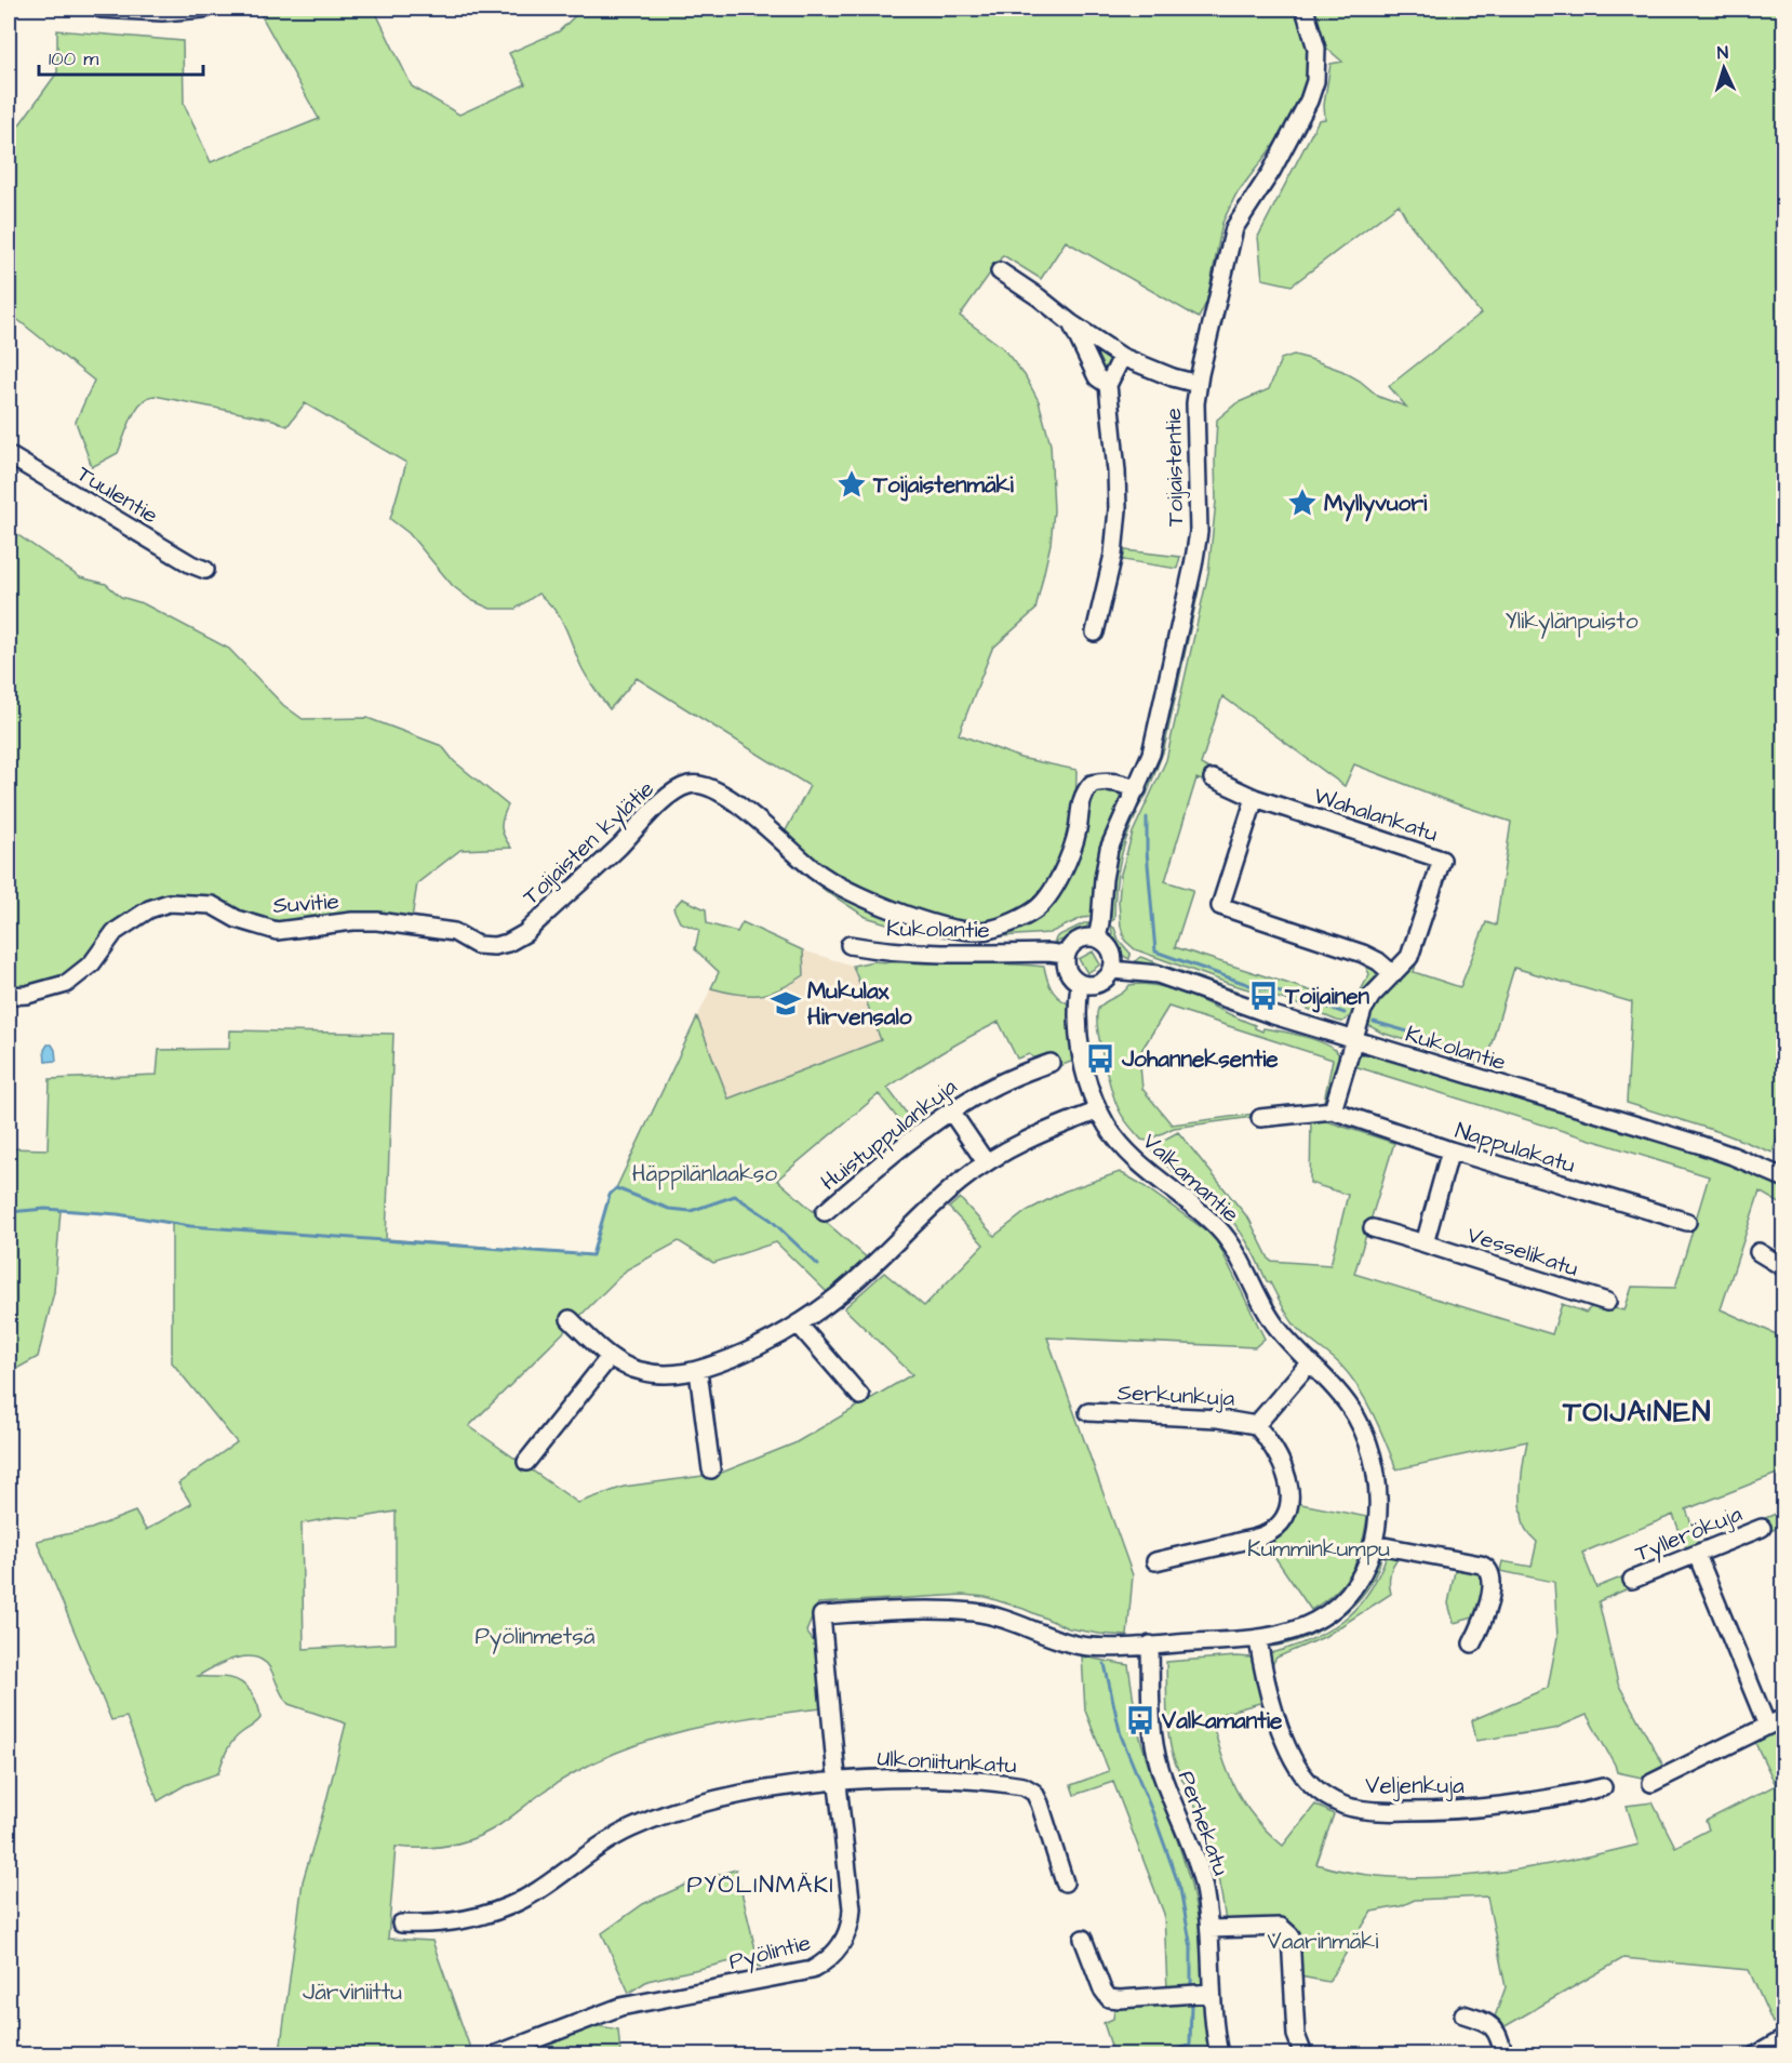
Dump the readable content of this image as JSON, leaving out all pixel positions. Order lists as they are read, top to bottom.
{
  "streets": {
    "street": [
      "Toijaistentie",
      "Tuulentie",
      "Wahalankatu",
      "Toijaisten kylätie",
      "Suvitie",
      "Kukolantie",
      "Huistuppulankuja",
      "Nappulakatu",
      "Valkamantie",
      "Vesselikatu",
      "Serkunkuja",
      "Tyllerökuja",
      "Ulkoniitunkatu",
      "Veljenkuja",
      "Perhekatu",
      "Pyölintie"
    ]
  },
  "crossings": [
    ["Toijaistentie", "Toijaisten kylätie"],
    ["Toijaistentie", "Kukolantie"],
    ["Toijaistentie", "Valkamantie"],
    ["Wahalankatu", "Kukolantie"],
    ["Toijaisten kylätie", "Suvitie"],
    ["Kukolantie", "Valkamantie"],
    ["Valkamantie", "Serkunkuja"],
    ["Valkamantie", "Veljenkuja"],
    ["Valkamantie", "Perhekatu"],
    ["Valkamantie", "Pyölintie"],
    ["Ulkoniitunkatu", "Pyölintie"]
  ],
  "districts": ["TOIJAINEN", "PYÖLINMÄKI"],
  "parks": [
    "Ylikylänpuisto",
    "Häppilänlaakso",
    "Kumminkumpu",
    "Pyölinmetsä",
    "Vaarinmäki",
    "Järviniittu"
  ],
  "places": {
    "place": ["Toijaistenmäki", "Myllyvuori"],
    "bus stop": ["Toijainen", "Johanneksentie", "Valkamantie"],
    "school or university": ["Mukulax Hirvensalo"]
  },
  "scale_bar": "100 m",
  "north": "top"
}
